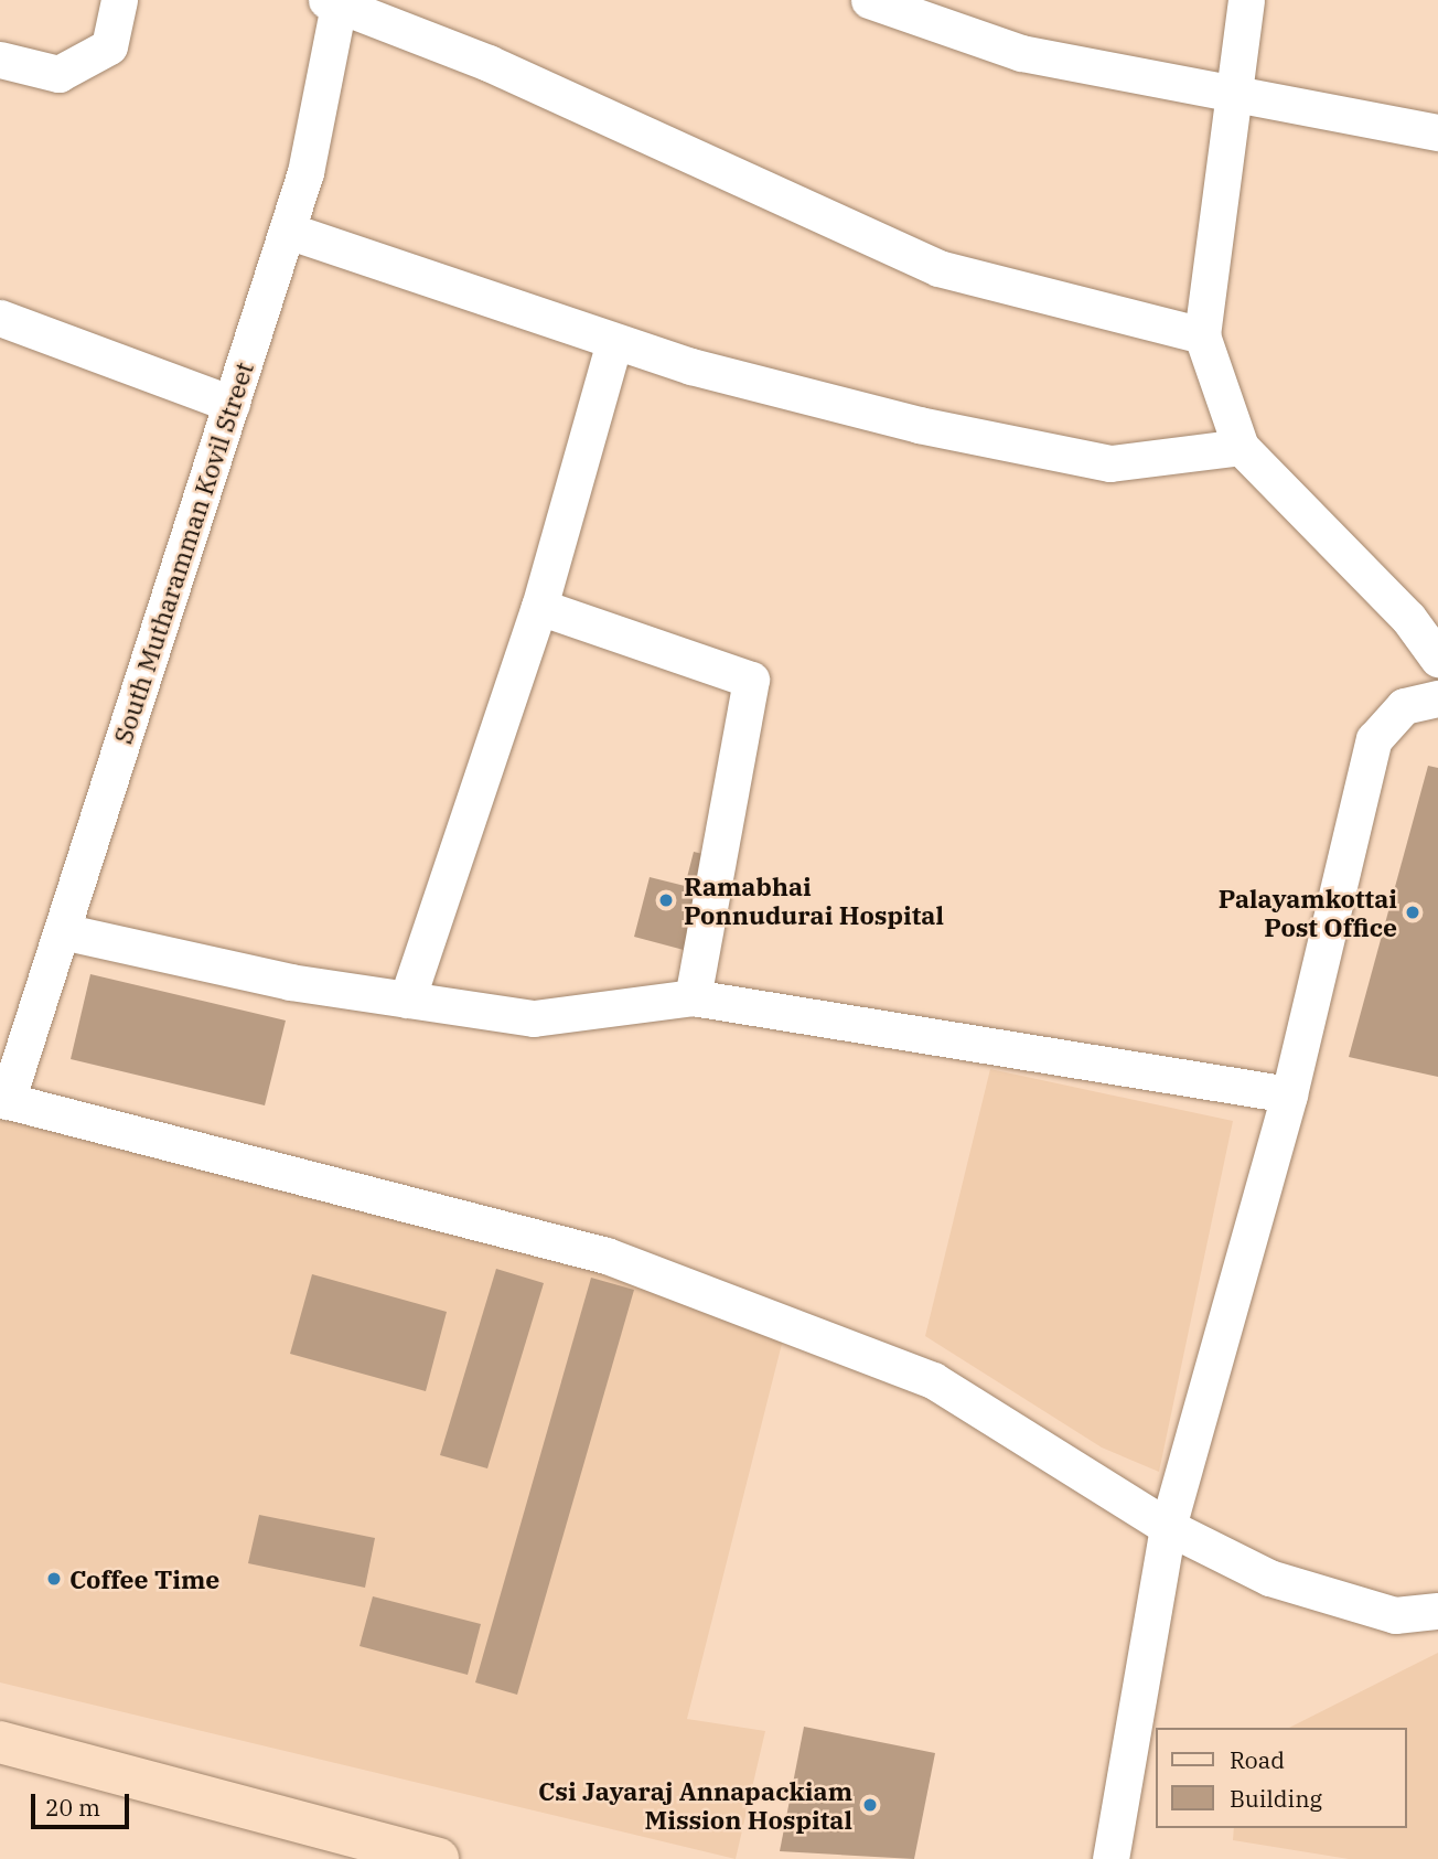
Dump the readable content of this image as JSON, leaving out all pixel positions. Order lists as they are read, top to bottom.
{
  "streets": {
    "street": ["South Mutharamman Kovil Street"]
  },
  "places": [
    "Ramabhai Ponnudurai Hospital",
    "Palayamkottai Post Office",
    "Coffee Time",
    "Csi Jayaraj Annapackiam Mission Hospital"
  ],
  "legend": ["Road", "Building"],
  "scale_bar": "20 m"
}
